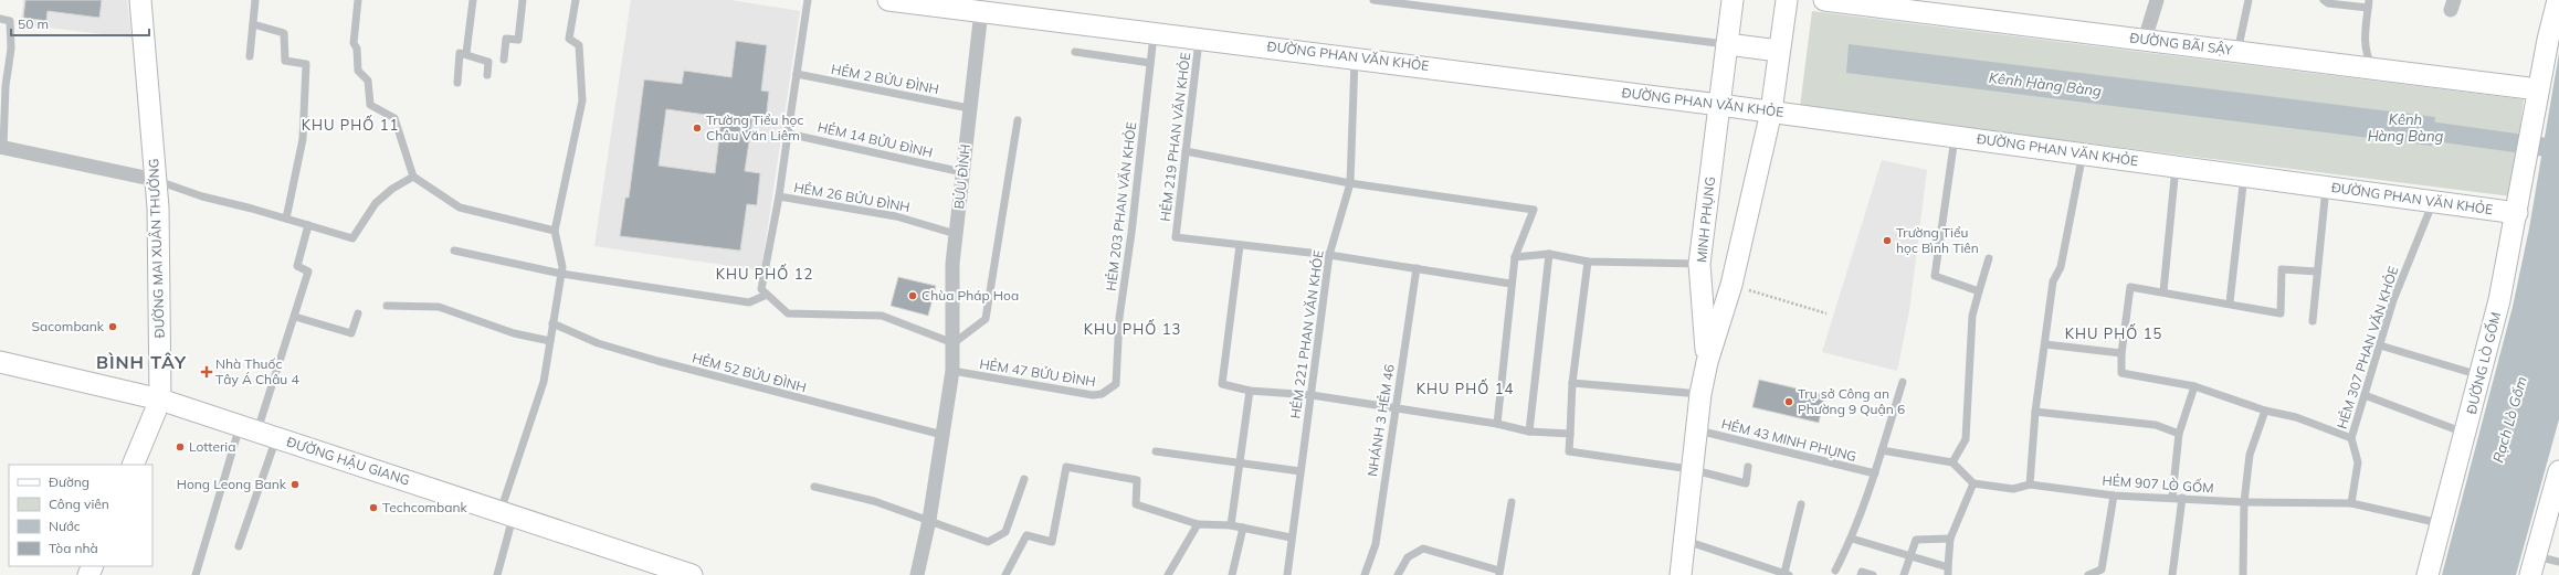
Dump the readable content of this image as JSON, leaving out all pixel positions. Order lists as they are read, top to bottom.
{
  "streets": {
    "street": [
      "ĐƯỜNG BÃI SẬY",
      "ĐƯỜNG PHAN VĂN KHỎE",
      "BỬU ĐÌNH",
      "MINH PHỤNG",
      "ĐƯỜNG MAI XUÂN THƯỞNG",
      "ĐƯỜNG LÒ GỐM",
      "ĐƯỜNG HẬU GIANG"
    ],
    "lane": [
      "HẺM 2 BỬU ĐÌNH",
      "HẺM 219 PHAN VĂN KHỎE",
      "HẺM 14 BỬU ĐÌNH",
      "HẺM 26 BỬU ĐÌNH",
      "HẺM 203 PHAN VĂN KHỎE",
      "HẺM 221 PHAN VĂN KHỎE",
      "HẺM 307 PHAN VĂN KHỎE",
      "HẺM 52 BỬU ĐÌNH",
      "HẺM 47 BỬU ĐÌNH",
      "NHÁNH 3 HẺM 46",
      "HẺM 43 MINH PHỤNG",
      "HẺM 907 LÒ GỐM"
    ]
  },
  "crossings": [
    ["ĐƯỜNG BÃI SẬY", "ĐƯỜNG LÒ GỐM"],
    ["ĐƯỜNG PHAN VĂN KHỎE", "HẺM 219 PHAN VĂN KHỎE"],
    ["ĐƯỜNG PHAN VĂN KHỎE", "BỬU ĐÌNH"],
    ["ĐƯỜNG PHAN VĂN KHỎE", "HẺM 203 PHAN VĂN KHỎE"],
    ["ĐƯỜNG PHAN VĂN KHỎE", "MINH PHỤNG"],
    ["ĐƯỜNG PHAN VĂN KHỎE", "HẺM 221 PHAN VĂN KHỎE"],
    ["ĐƯỜNG PHAN VĂN KHỎE", "HẺM 307 PHAN VĂN KHỎE"],
    ["ĐƯỜNG PHAN VĂN KHỎE", "ĐƯỜNG LÒ GỐM"],
    ["HẺM 2 BỬU ĐÌNH", "BỬU ĐÌNH"],
    ["HẺM 14 BỬU ĐÌNH", "BỬU ĐÌNH"],
    ["HẺM 14 BỬU ĐÌNH", "HẺM 26 BỬU ĐÌNH"],
    ["BỬU ĐÌNH", "HẺM 26 BỬU ĐÌNH"],
    ["BỬU ĐÌNH", "HẺM 52 BỬU ĐÌNH"],
    ["BỬU ĐÌNH", "HẺM 47 BỬU ĐÌNH"],
    ["HẺM 203 PHAN VĂN KHỎE", "HẺM 47 BỬU ĐÌNH"],
    ["MINH PHỤNG", "HẺM 43 MINH PHỤNG"],
    ["ĐƯỜNG MAI XUÂN THƯỞNG", "ĐƯỜNG HẬU GIANG"],
    ["HẺM 307 PHAN VĂN KHỎE", "HẺM 907 LÒ GỐM"],
    ["ĐƯỜNG LÒ GỐM", "HẺM 907 LÒ GỐM"]
  ],
  "districts": [
    "KHU PHỐ 11",
    "KHU PHỐ 12",
    "KHU PHỐ 13",
    "KHU PHỐ 15",
    "BÌNH TÂY",
    "KHU PHỐ 14"
  ],
  "water": ["Kênh Hàng Bàng", "Rạch Lò Gốm"],
  "places": {
    "other": [
      "Trường Tiểu học Châu Văn Liêm",
      "Trường Tiểu học Bình Tiên",
      "Chùa Pháp Hoa",
      "Sacombank",
      "Trụ sở Công an Phường 9 Quận 6",
      "Lotteria",
      "Hong Leong Bank",
      "Techcombank"
    ],
    "health": ["Nhà Thuốc Tây Á Châu 4"]
  },
  "legend": [
    "Đường",
    "Công viên",
    "Nước",
    "Tòa nhà"
  ],
  "scale_bar": "50 m"
}
